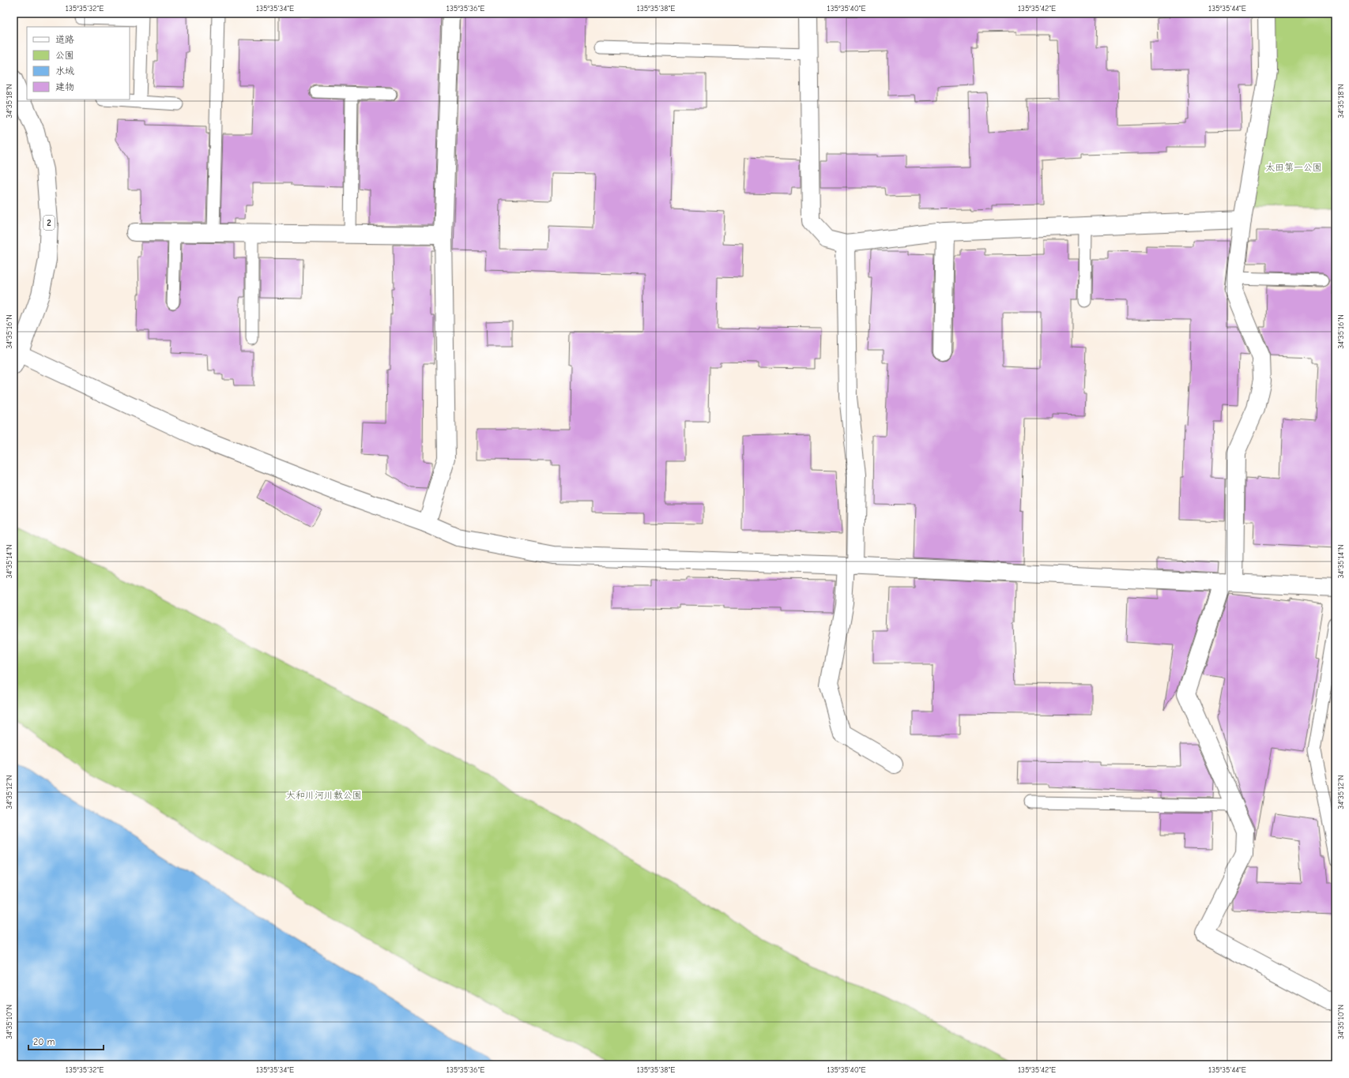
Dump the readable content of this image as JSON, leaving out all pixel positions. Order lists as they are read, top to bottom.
{
  "streets": {
    "street": ["2"]
  },
  "parks": ["太田第一公園", "大和川河川敷公園"],
  "legend": [
    "道路",
    "公園",
    "水域",
    "建物"
  ],
  "scale_bar": "20 m",
  "coordinates": [
    "135°35'32\"E",
    "135°35'34\"E",
    "135°35'36\"E",
    "135°35'38\"E",
    "135°35'40\"E",
    "135°35'42\"E",
    "135°35'44\"E",
    "34°35'18\"N",
    "34°35'16\"N",
    "34°35'14\"N",
    "34°35'12\"N",
    "34°35'10\"N"
  ]
}
